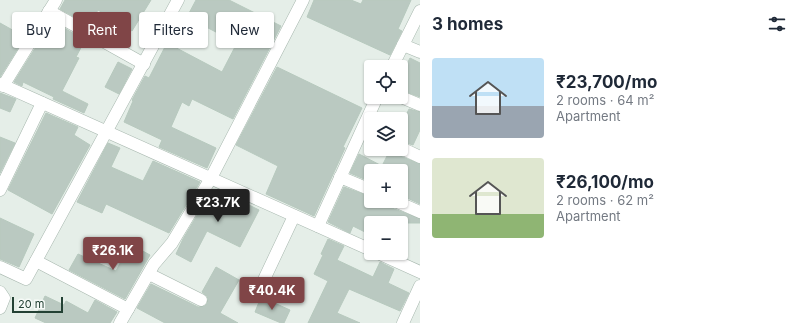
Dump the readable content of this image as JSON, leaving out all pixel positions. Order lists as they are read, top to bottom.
{
  "scale_bar": "20 m",
  "page": {
    "heading": "3 homes",
    "chip": [
      "Buy",
      "Rent",
      "Filters",
      "New"
    ],
    "list": [
      {
        "name": "₹23,700/mo",
        "note": "2 rooms · 64 m² · Apartment"
      },
      {
        "name": "₹26,100/mo",
        "note": "2 rooms · 62 m² · Apartment"
      }
    ],
    "map_buttons": ["+", "−"],
    "price": ["₹23.7K", "₹26.1K", "₹40.4K"],
    "scale": "20 m"
  }
}
